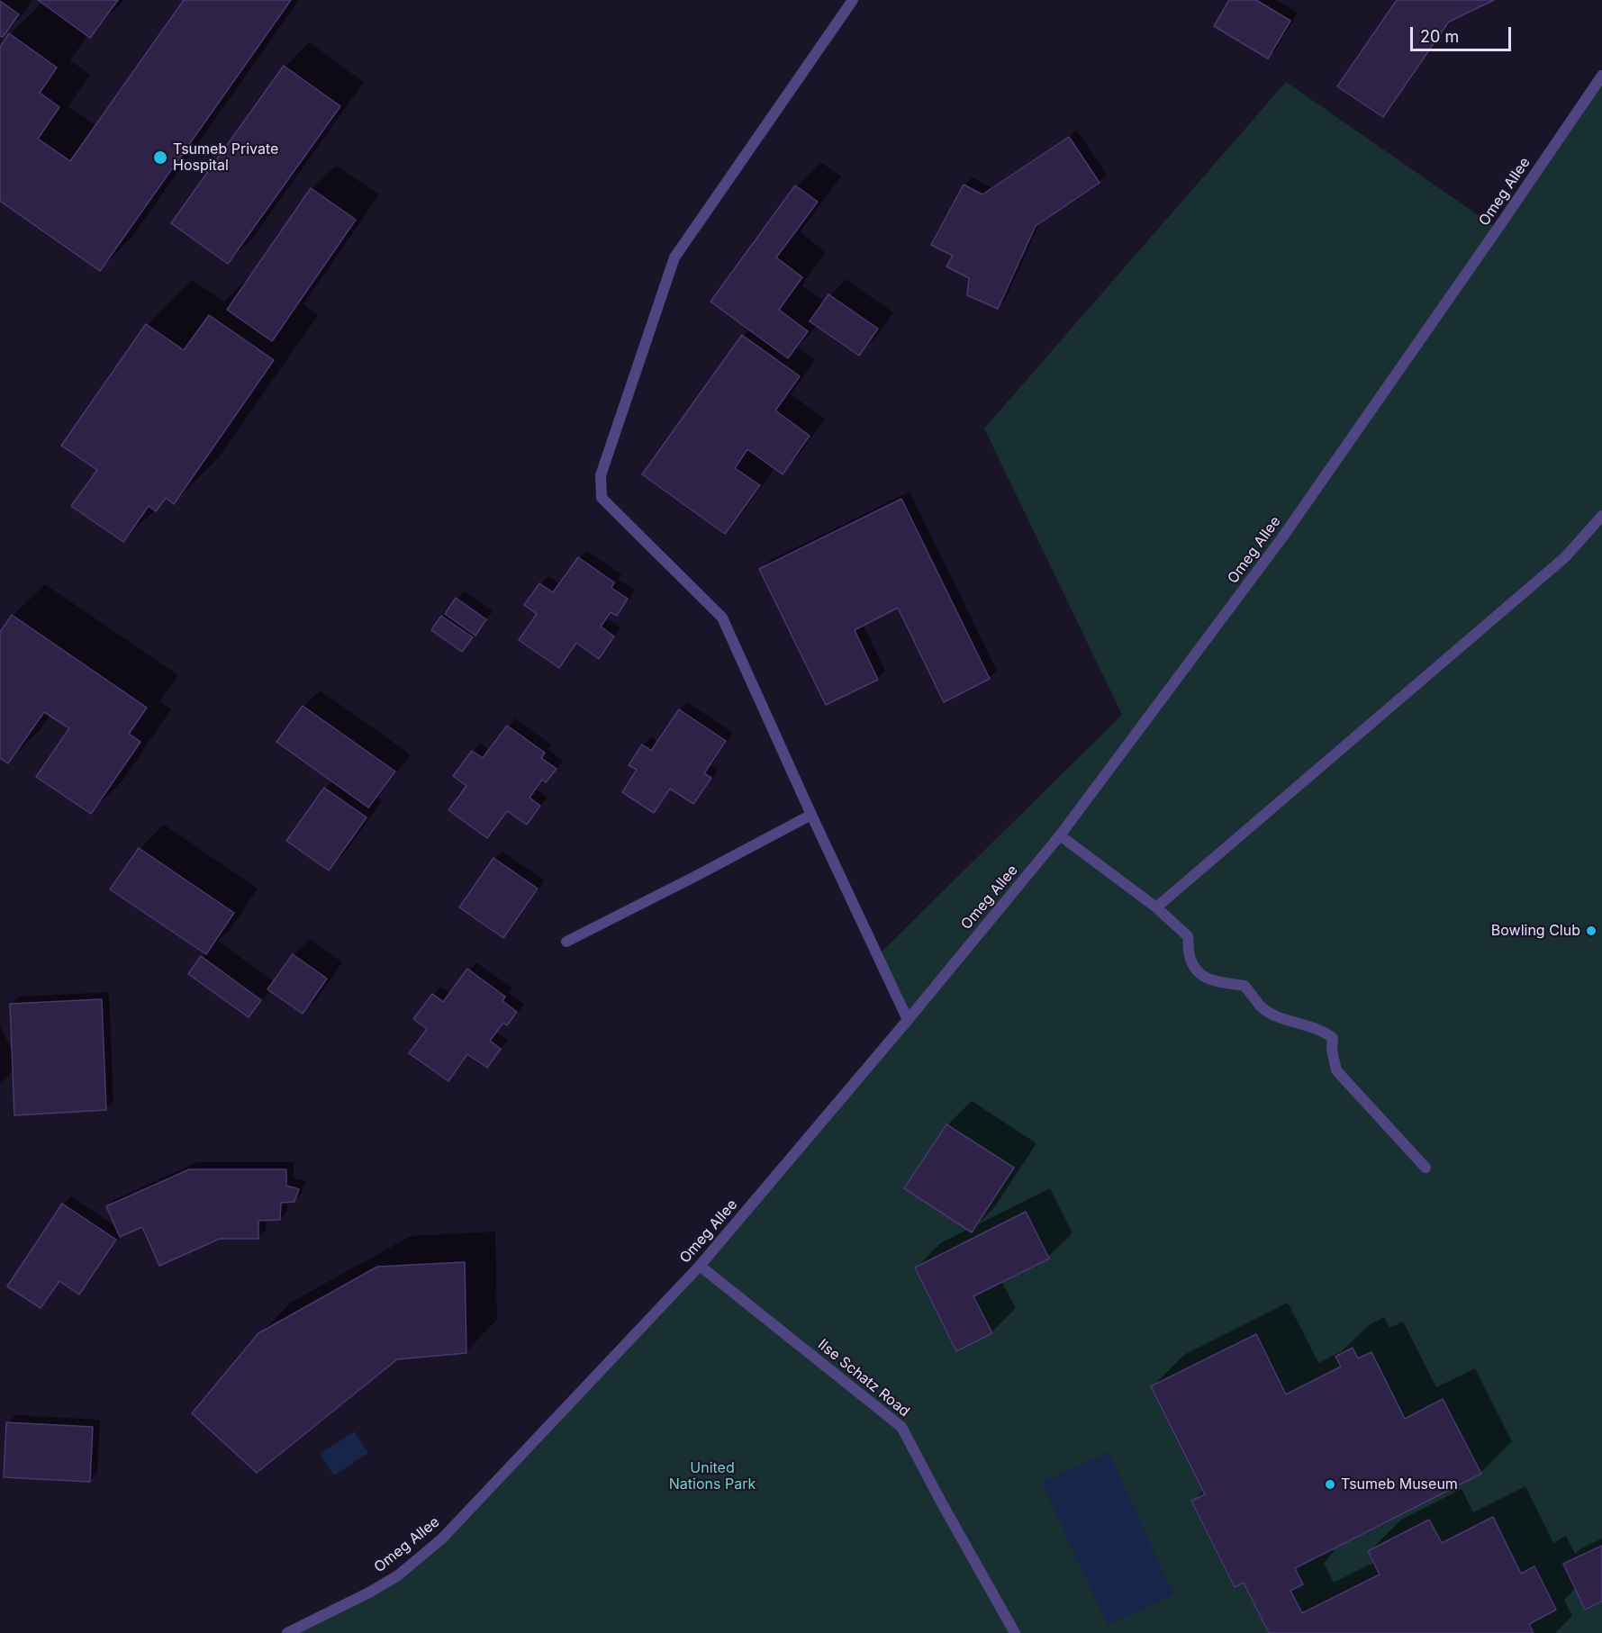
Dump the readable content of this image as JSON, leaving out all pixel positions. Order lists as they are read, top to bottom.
{
  "streets": {
    "street": ["Omeg Allee", "Ilse Schatz Road"]
  },
  "crossings": [
    ["Omeg Allee", "Ilse Schatz Road"]
  ],
  "parks": ["United Nations Park"],
  "places": ["Tsumeb Private Hospital", "Bowling Club", "Tsumeb Museum"],
  "scale_bar": "20 m"
}
